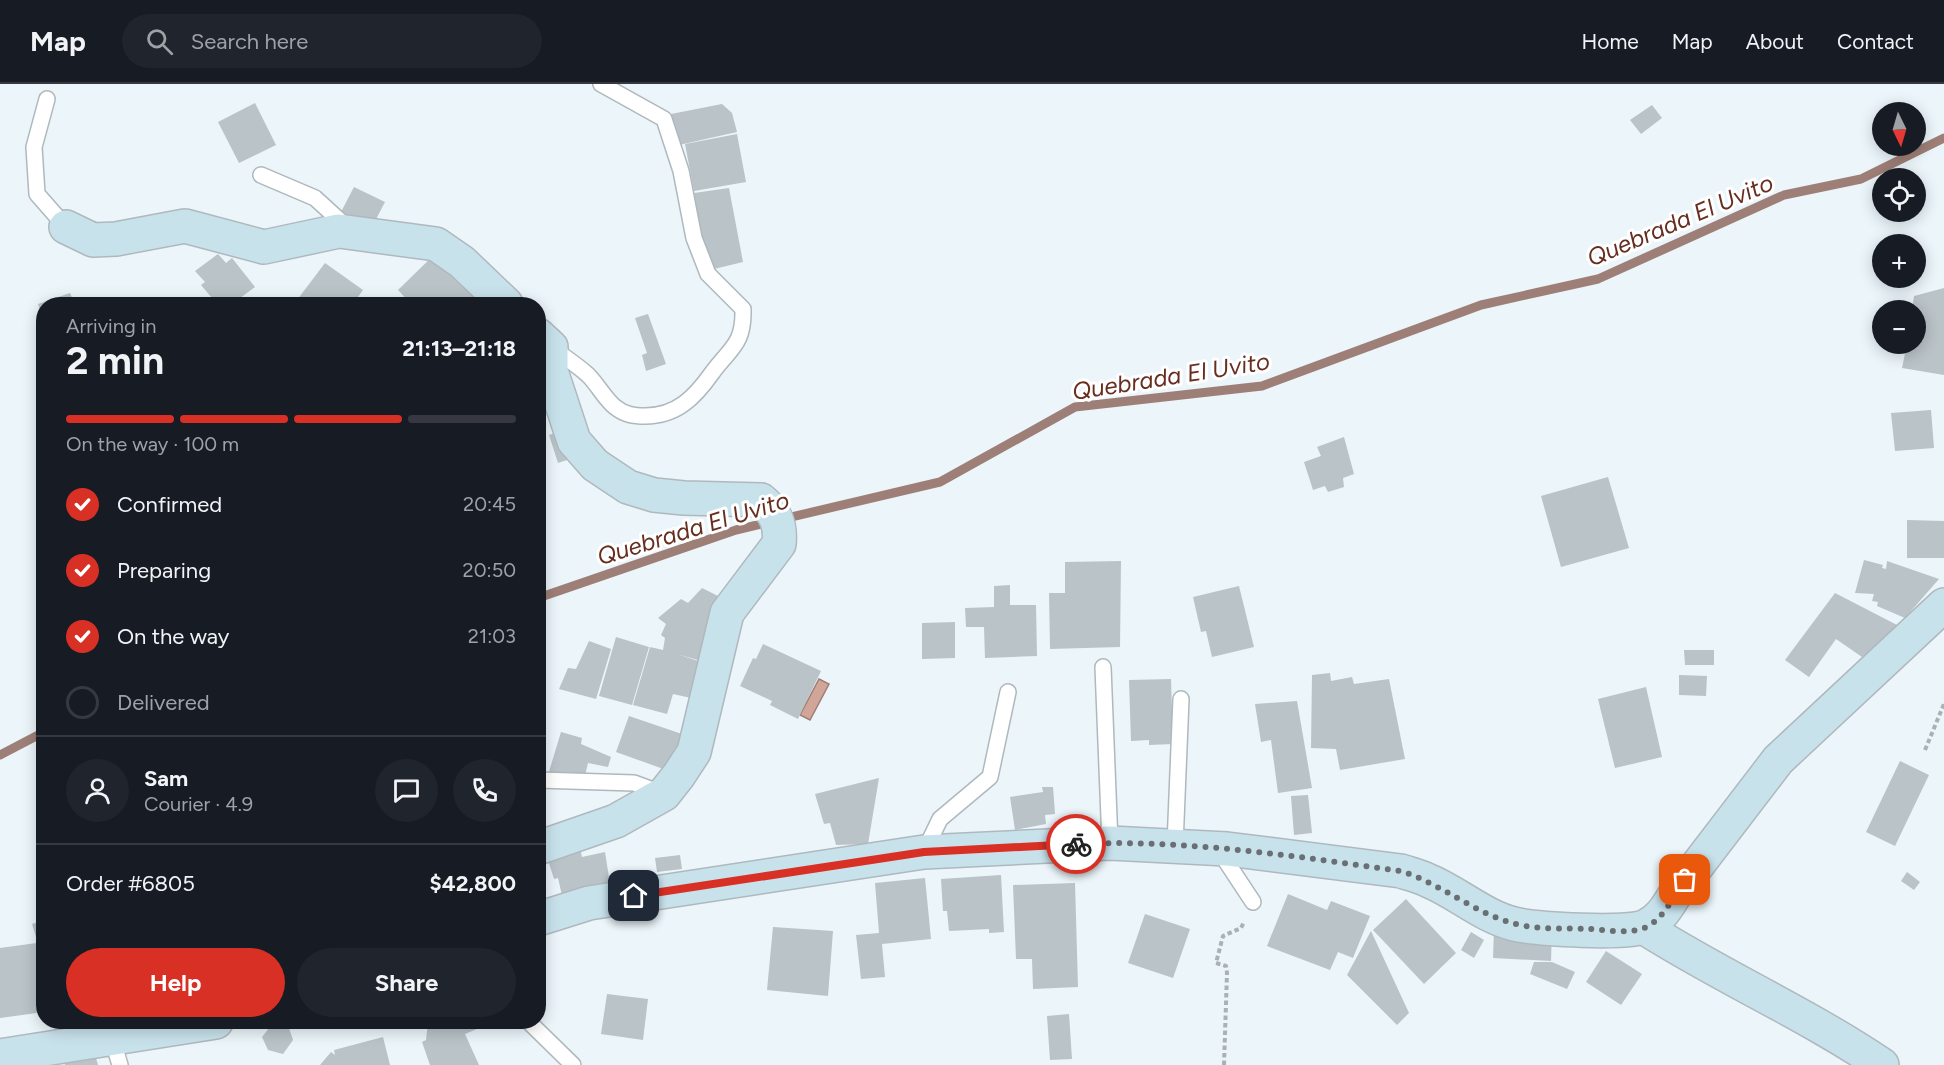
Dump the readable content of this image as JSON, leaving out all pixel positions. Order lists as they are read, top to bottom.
{
  "water": ["Quebrada El Uvito"],
  "north": "bottom",
  "page": {
    "header": "Map",
    "search": "Search here",
    "nav": [
      "Home",
      "Map",
      "About",
      "Contact"
    ],
    "map_buttons": ["+", "−"],
    "heading": ["2 min", "Arriving in", "21:13–21:18"],
    "panel": [
      "Sam",
      "Courier · 4.9",
      "Order #6805",
      "$42,800"
    ],
    "bar": "On the way · 100 m",
    "list": [
      ["Confirmed", "20:45"],
      ["Preparing", "20:50"],
      ["On the way", "21:03"],
      "Delivered"
    ],
    "buttons": ["Help", "Share"]
  }
}
